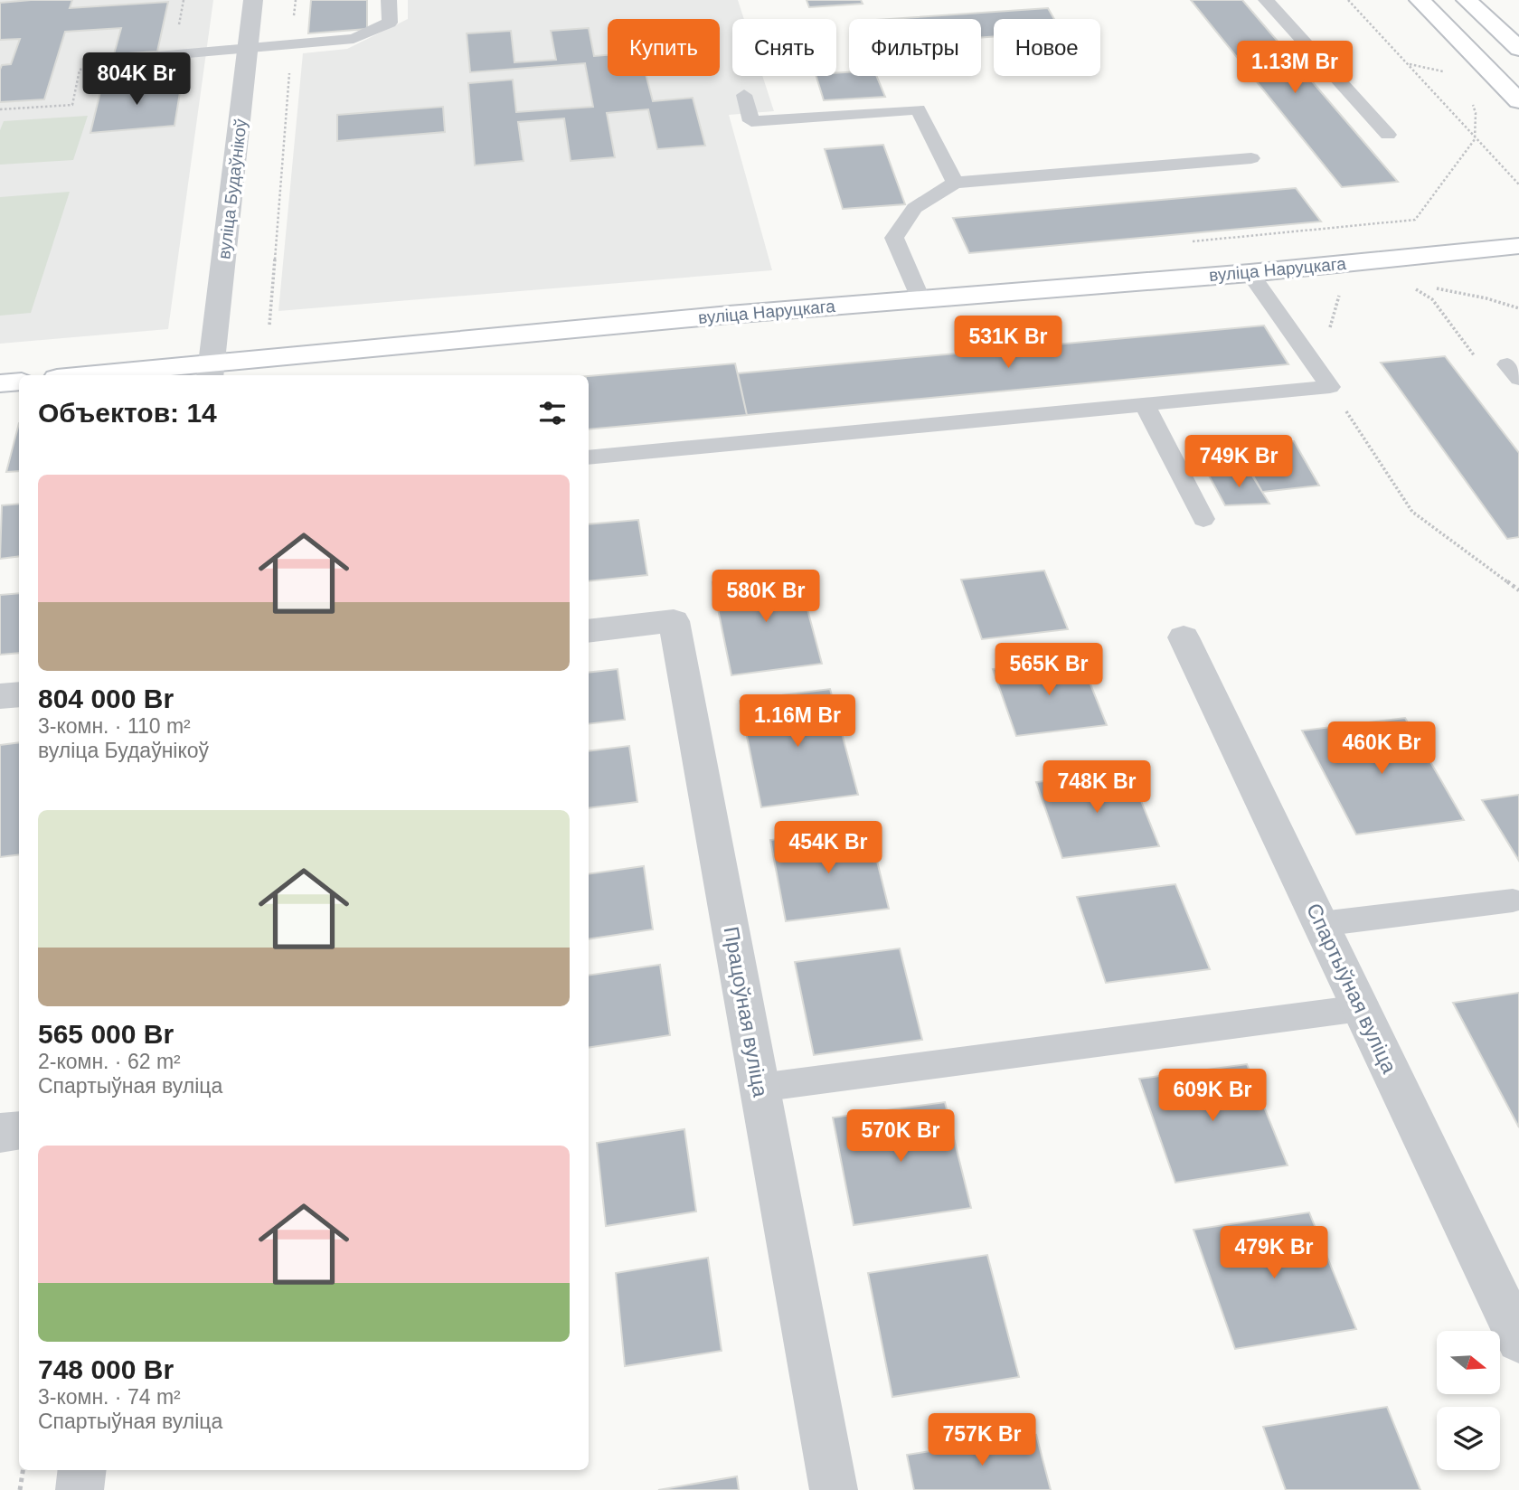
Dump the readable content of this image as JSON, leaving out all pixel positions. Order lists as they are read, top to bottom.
{
  "streets": {
    "street": [
      "вуліца Будаўнікоў",
      "вуліца Наруцкага",
      "Спартыўная вуліца",
      "Працоўная вуліца"
    ]
  },
  "crossings": [
    ["вуліца Будаўнікоў", "вуліца Наруцкага"]
  ],
  "north": "right",
  "page": {
    "chip": [
      "Купить",
      "Снять",
      "Фильтры",
      "Новое"
    ],
    "price": [
      "1.13M Br",
      "804K Br",
      "531K Br",
      "749K Br",
      "580K Br",
      "565K Br",
      "1.16M Br",
      "460K Br",
      "748K Br",
      "454K Br",
      "609K Br",
      "570K Br",
      "479K Br",
      "757K Br"
    ],
    "heading": "Объектов: 14",
    "list": [
      {
        "name": "804 000 Br",
        "note": "3-комн. · 110 m² · вуліца Будаўнікоў"
      },
      {
        "name": "565 000 Br",
        "note": "2-комн. · 62 m² · Спартыўная вуліца"
      },
      {
        "name": "748 000 Br",
        "note": "3-комн. · 74 m² · Спартыўная вуліца"
      }
    ]
  }
}
